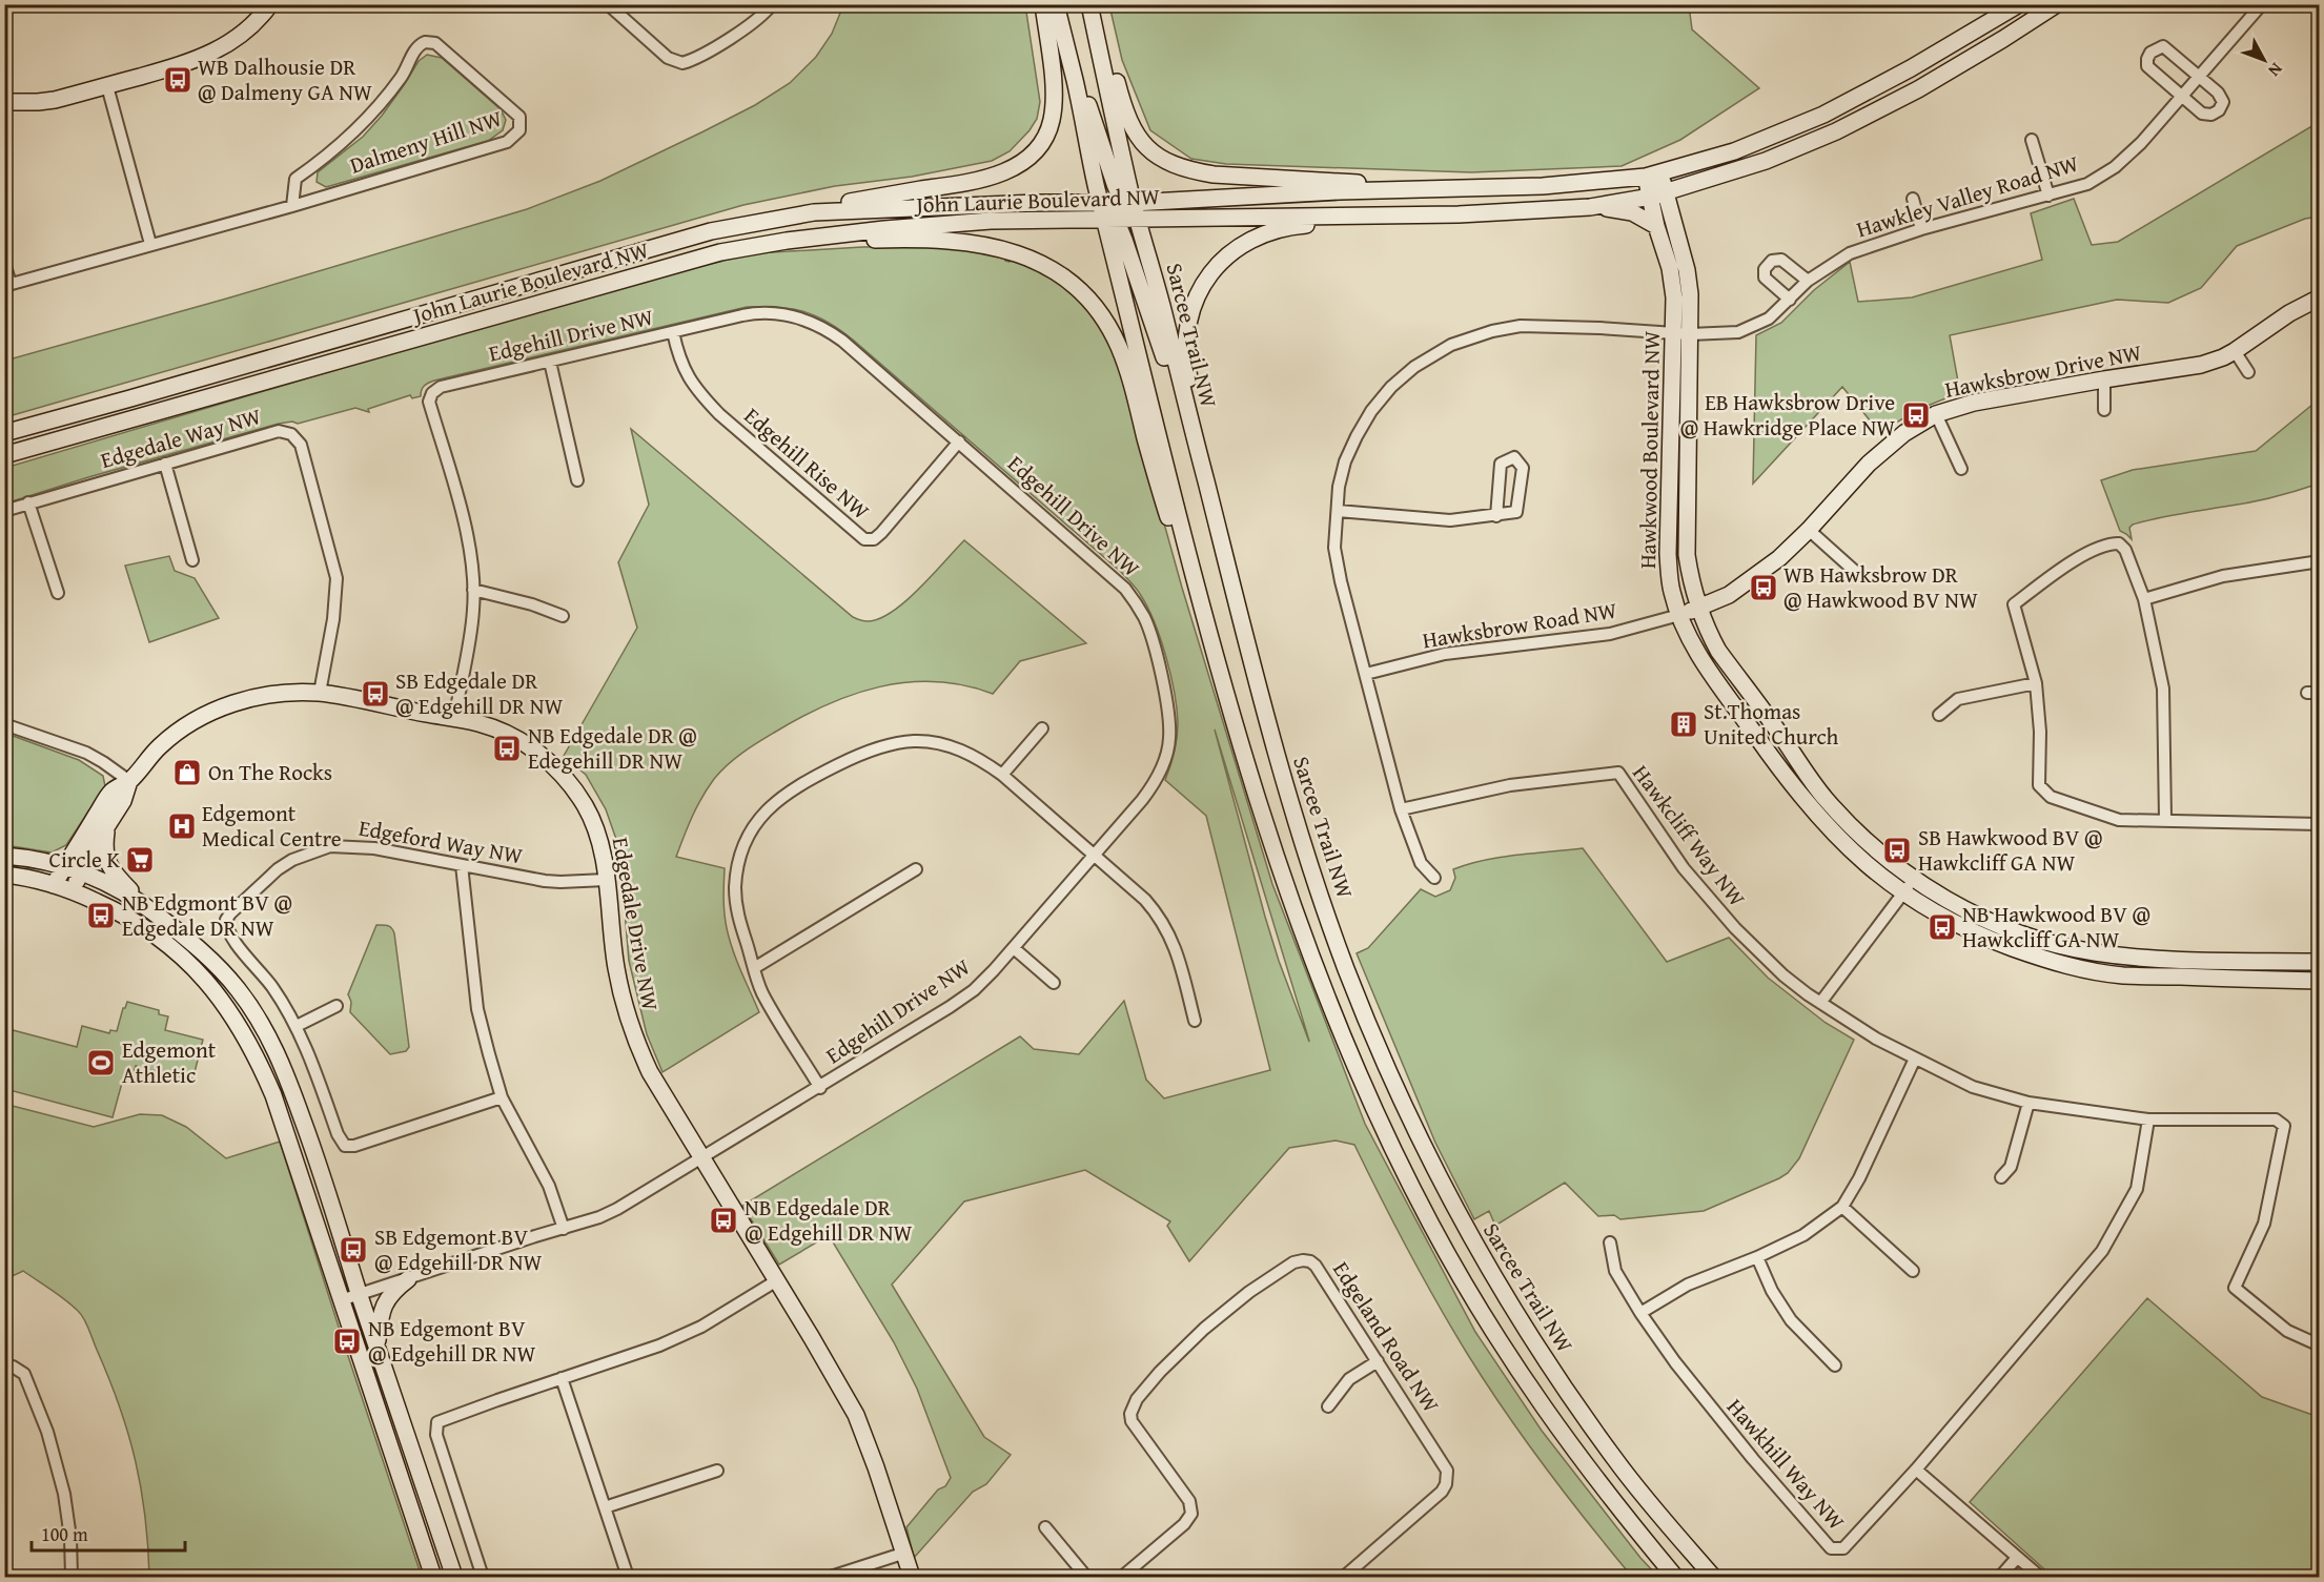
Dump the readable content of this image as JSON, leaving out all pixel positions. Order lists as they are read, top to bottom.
{
  "streets": {
    "main road": [
      "John Laurie Boulevard NW",
      "Sarcee Trail NW",
      "Hawksbrow Drive NW",
      "Hawkwood Boulevard NW",
      "Edgedale Drive NW"
    ],
    "street": [
      "Dalmeny Hill NW",
      "Hawkley Valley Road NW",
      "Edgehill Drive NW",
      "Edgedale Way NW",
      "Edgehill Rise NW",
      "Hawksbrow Road NW",
      "Hawkcliff Way NW",
      "Edgeford Way NW",
      "Edgeland Road NW",
      "Hawkhill Way NW"
    ]
  },
  "crossings": [
    ["Hawkley Valley Road NW", "Hawkwood Boulevard NW"],
    ["John Laurie Boulevard NW", "Sarcee Trail NW"],
    ["John Laurie Boulevard NW", "Hawkwood Boulevard NW"],
    ["Edgehill Drive NW", "Edgehill Rise NW"],
    ["Edgehill Drive NW", "Edgedale Drive NW"],
    ["Hawksbrow Drive NW", "Hawkwood Boulevard NW"],
    ["Hawksbrow Drive NW", "Hawksbrow Road NW"],
    ["Edgedale Way NW", "Edgedale Drive NW"],
    ["Hawkwood Boulevard NW", "Hawksbrow Road NW"],
    ["Hawkcliff Way NW", "Hawkhill Way NW"],
    ["Edgeford Way NW", "Edgedale Drive NW"]
  ],
  "places": {
    "bus stop": [
      "WB Dalhousie DR @ Dalmeny GA NW",
      "EB Hawksbrow Drive @ Hawkridge Place NW",
      "WB Hawksbrow DR @ Hawkwood BV NW",
      "SB Edgedale DR @ Edgehill DR NW",
      "NB Edgedale DR @ Edegehill DR NW",
      "SB Hawkwood BV @ Hawkcliff GA NW",
      "NB Edgmont BV @ Edgedale DR NW",
      "NB Hawkwood BV @ Hawkcliff GA NW",
      "NB Edgedale DR @ Edgehill DR NW",
      "SB Edgemont BV @ Edgehill DR NW",
      "NB Edgemont BV @ Edgehill DR NW"
    ],
    "building": ["St.Thomas United Church"],
    "shop": ["On The Rocks"],
    "hospital": ["Edgemont Medical Centre"],
    "supermarket": ["Circle K"],
    "sports": ["Edgemont Athletic"]
  },
  "scale_bar": "100 m",
  "north": "bottom right"
}
